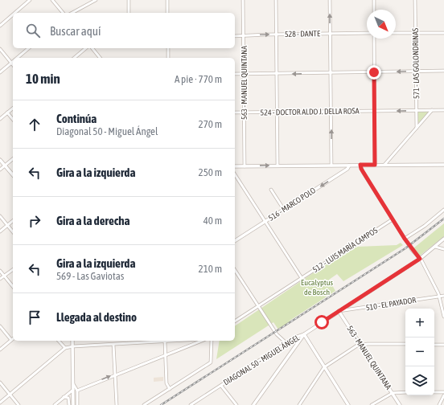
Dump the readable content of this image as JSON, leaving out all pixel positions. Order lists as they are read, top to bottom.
{
  "streets": {
    "street": [
      "528 - DANTE",
      "571 - LAS GOLONDRINAS",
      "563 - MANUEL QUINTANA",
      "524 - DOCTOR ALDO J. DELLA ROSA",
      "516 - MARCO POLO",
      "512 - LUIS MARÍA CAMPOS",
      "510 - EL PAYADOR",
      "DIAGONAL 50 - MIGUEL ÁNGEL"
    ]
  },
  "crossings": [
    ["528 - DANTE", "563 - MANUEL QUINTANA"],
    ["571 - LAS GOLONDRINAS", "524 - DOCTOR ALDO J. DELLA ROSA"],
    ["563 - MANUEL QUINTANA", "524 - DOCTOR ALDO J. DELLA ROSA"],
    ["563 - MANUEL QUINTANA", "510 - EL PAYADOR"],
    ["563 - MANUEL QUINTANA", "DIAGONAL 50 - MIGUEL ÁNGEL"],
    ["510 - EL PAYADOR", "DIAGONAL 50 - MIGUEL ÁNGEL"]
  ],
  "one_way": ["516 - MARCO POLO"],
  "parks": ["Eucalyptus de Bosch"],
  "north": "bottom right",
  "page": {
    "search": "Buscar aquí",
    "heading": ["10 min", "A pie · 770 m"],
    "list": [
      ["Continúa", "Diagonal 50 - Miguel Ángel", "270 m"],
      ["Gira a la izquierda", "250 m"],
      ["Gira a la derecha", "40 m"],
      ["Gira a la izquierda", "569 - Las Gaviotas", "210 m"],
      "Llegada al destino"
    ],
    "map_buttons": ["+", "−"]
  }
}
